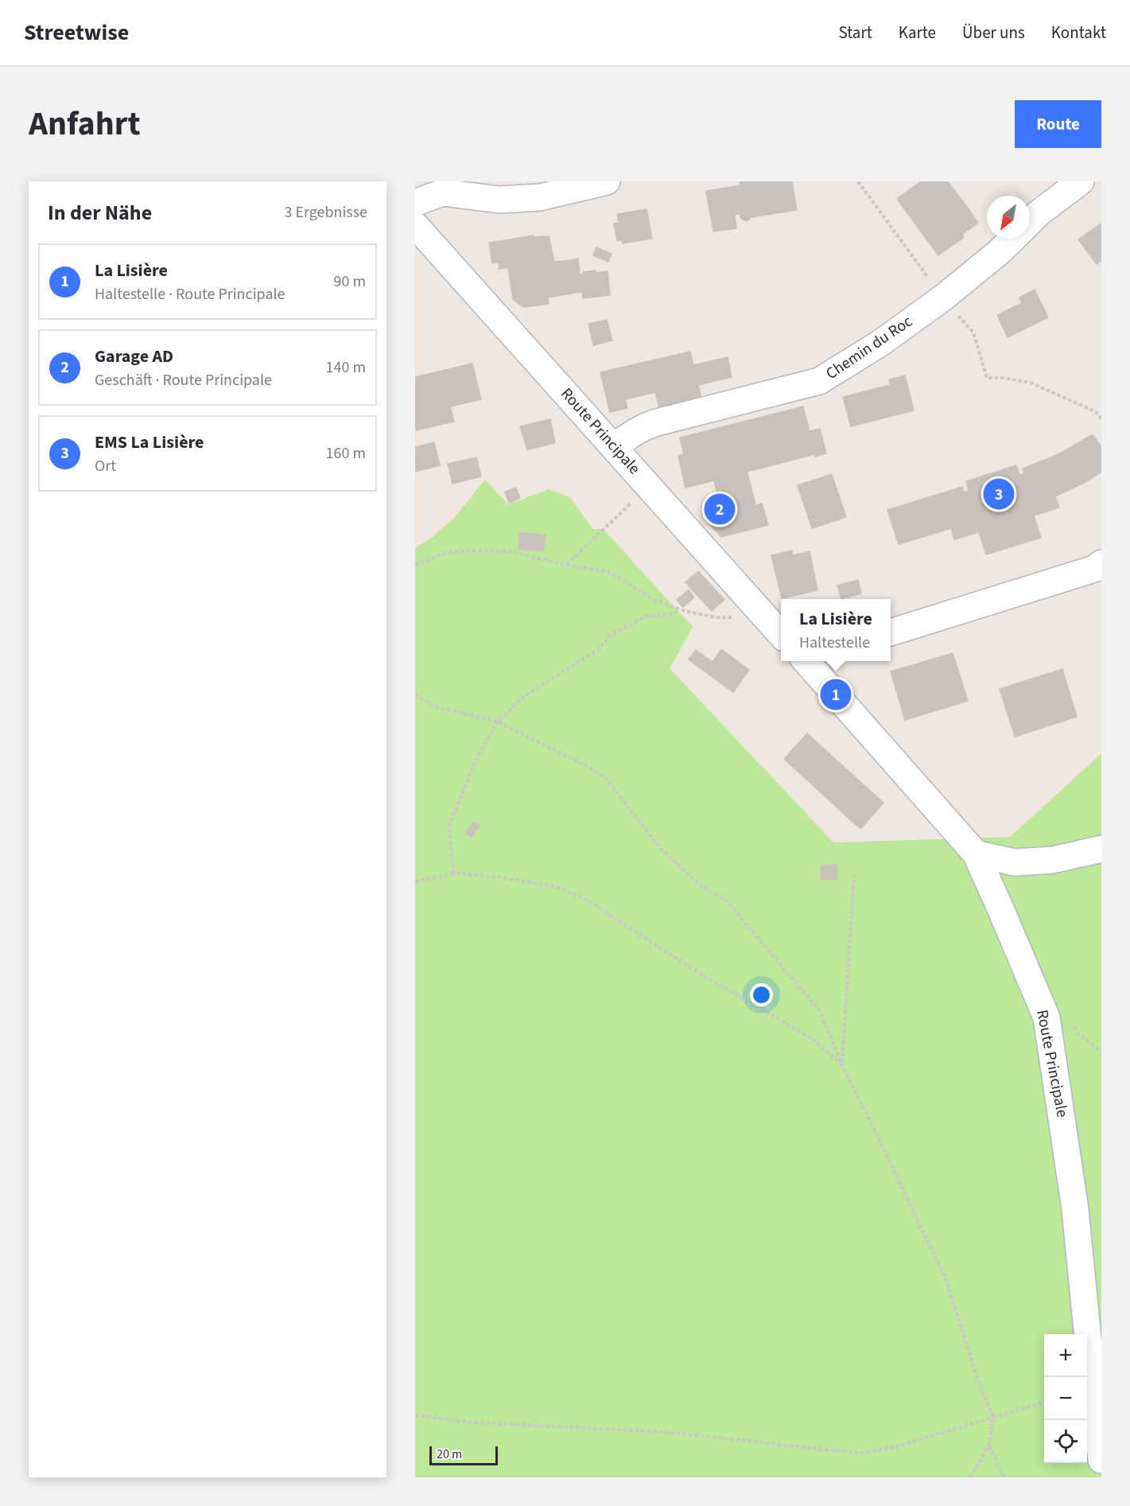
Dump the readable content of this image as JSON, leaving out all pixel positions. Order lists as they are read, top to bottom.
{
  "streets": {
    "street": ["Chemin du Roc", "Route Principale"]
  },
  "crossings": [
    ["Chemin du Roc", "Route Principale"]
  ],
  "scale_bar": "20 m",
  "north": "bottom left",
  "page": {
    "header": "Streetwise",
    "nav": [
      "Start",
      "Karte",
      "Über uns",
      "Kontakt"
    ],
    "title": "Anfahrt",
    "buttons": "Route",
    "heading": ["In der Nähe", "3 Ergebnisse"],
    "list": [
      {
        "mark": "1",
        "name": "La Lisière",
        "note": "Haltestelle · Route Principale",
        "value": "90 m"
      },
      {
        "mark": "2",
        "name": "Garage AD",
        "note": "Geschäft · Route Principale",
        "value": "140 m"
      },
      {
        "mark": "3",
        "name": "EMS La Lisière",
        "note": "Ort",
        "value": "160 m"
      }
    ],
    "pins": ["3", "2", "1"],
    "popup": ["La Lisière", "Haltestelle"],
    "map_buttons": ["+", "−"],
    "scale": "20 m"
  }
}
